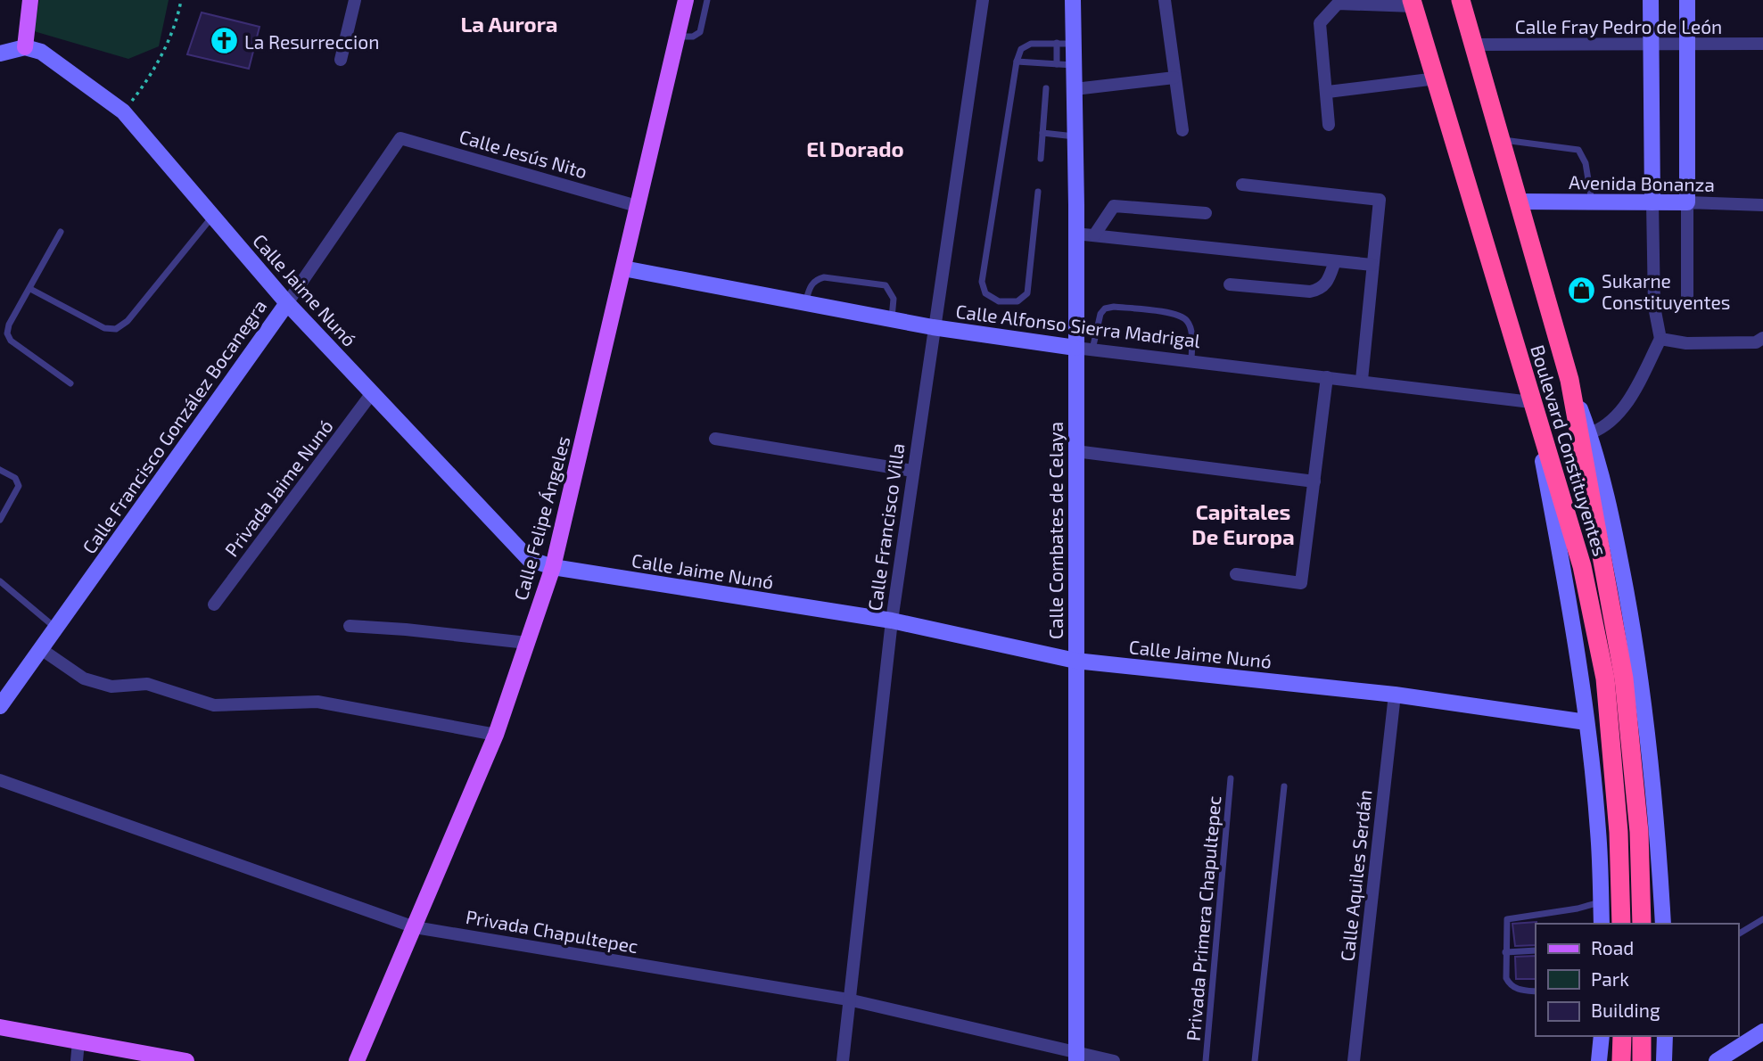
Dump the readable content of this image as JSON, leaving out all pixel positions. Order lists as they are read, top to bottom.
{
  "streets": {
    "highway": ["Boulevard Constituyentes"],
    "main road": [
      "Avenida Bonanza",
      "Calle Jaime Nunó",
      "Calle Alfonso Sierra Madrigal",
      "Calle Francisco González Bocanegra",
      "Calle Felipe Ángeles",
      "Calle Combates de Celaya"
    ],
    "street": [
      "Calle Fray Pedro de León",
      "Calle Jesús Nito",
      "Privada Jaime Nunó",
      "Calle Francisco Villa",
      "Calle Aquiles Serdán",
      "Privada Chapultepec"
    ],
    "lane": ["Privada Primera Chapultepec"]
  },
  "crossings": [
    ["Calle Fray Pedro de León", "Boulevard Constituyentes"],
    ["Calle Jesús Nito", "Calle Francisco González Bocanegra"],
    ["Calle Jesús Nito", "Calle Felipe Ángeles"],
    ["Avenida Bonanza", "Boulevard Constituyentes"],
    ["Calle Jaime Nunó", "Calle Francisco González Bocanegra"],
    ["Calle Jaime Nunó", "Privada Jaime Nunó"],
    ["Calle Jaime Nunó", "Calle Felipe Ángeles"],
    ["Calle Jaime Nunó", "Calle Francisco Villa"],
    ["Calle Jaime Nunó", "Calle Combates de Celaya"],
    ["Calle Jaime Nunó", "Calle Aquiles Serdán"],
    ["Calle Alfonso Sierra Madrigal", "Boulevard Constituyentes"],
    ["Calle Alfonso Sierra Madrigal", "Calle Felipe Ángeles"],
    ["Calle Alfonso Sierra Madrigal", "Calle Francisco Villa"],
    ["Calle Alfonso Sierra Madrigal", "Calle Combates de Celaya"],
    ["Calle Felipe Ángeles", "Privada Chapultepec"],
    ["Calle Francisco Villa", "Privada Chapultepec"],
    ["Calle Combates de Celaya", "Privada Chapultepec"]
  ],
  "districts": ["La Aurora", "El Dorado", "Capitales De Europa"],
  "places": {
    "church": ["La Resurreccion"],
    "shop": ["Sukarne Constituyentes"]
  },
  "legend": ["Road", "Park", "Building"]
}
